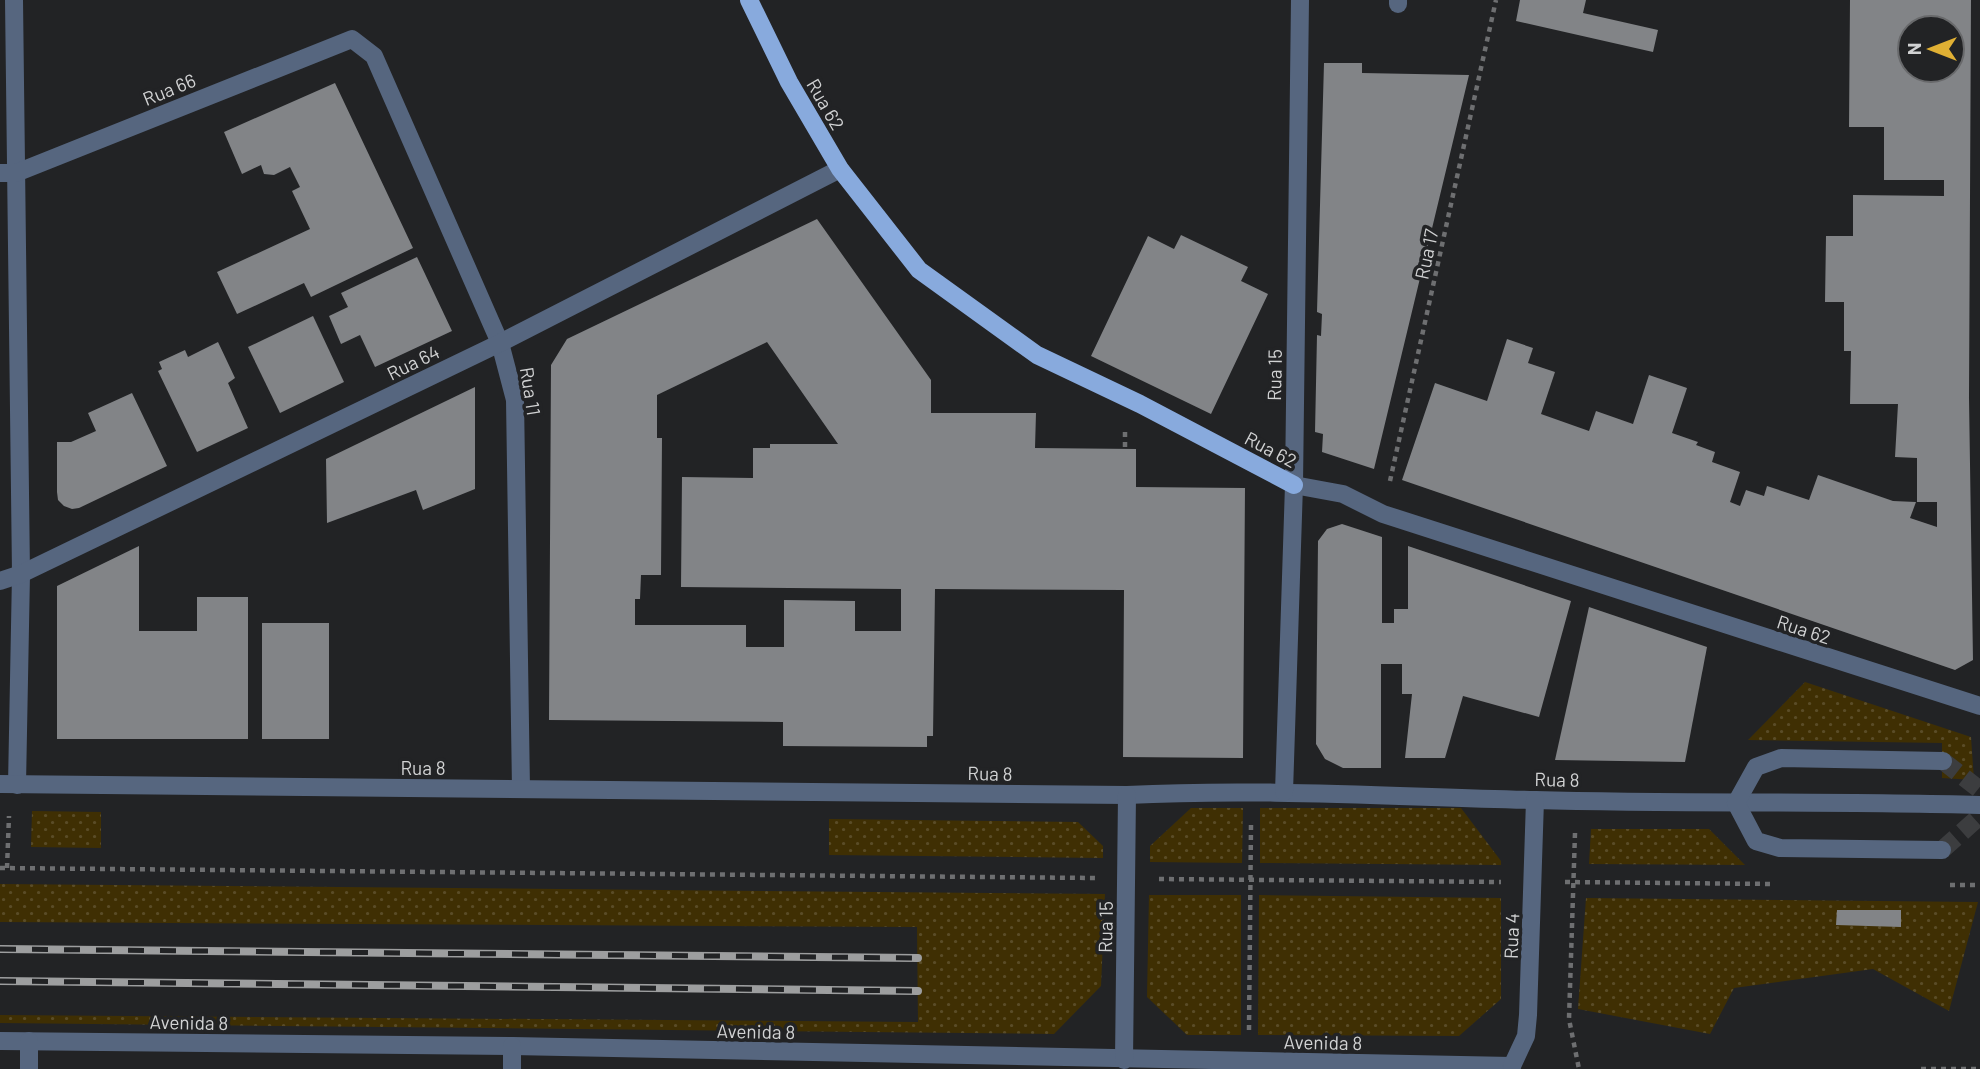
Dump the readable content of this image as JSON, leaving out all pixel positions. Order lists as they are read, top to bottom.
{
  "streets": {
    "main road": ["Rua 62"],
    "street": [
      "Rua 66",
      "Rua 64",
      "Rua 15",
      "Rua 11",
      "Rua 8",
      "Rua 4",
      "Avenida 8"
    ],
    "path": ["Rua 17"]
  },
  "crossings": [
    ["Rua 66", "Rua 11"],
    ["Rua 62", "Rua 17"],
    ["Rua 62", "Rua 64"],
    ["Rua 62", "Rua 15"],
    ["Rua 64", "Rua 11"],
    ["Rua 15", "Rua 8"],
    ["Rua 15", "Avenida 8"],
    ["Rua 11", "Rua 8"],
    ["Rua 8", "Rua 4"],
    ["Rua 4", "Avenida 8"]
  ],
  "north": "left"
}
